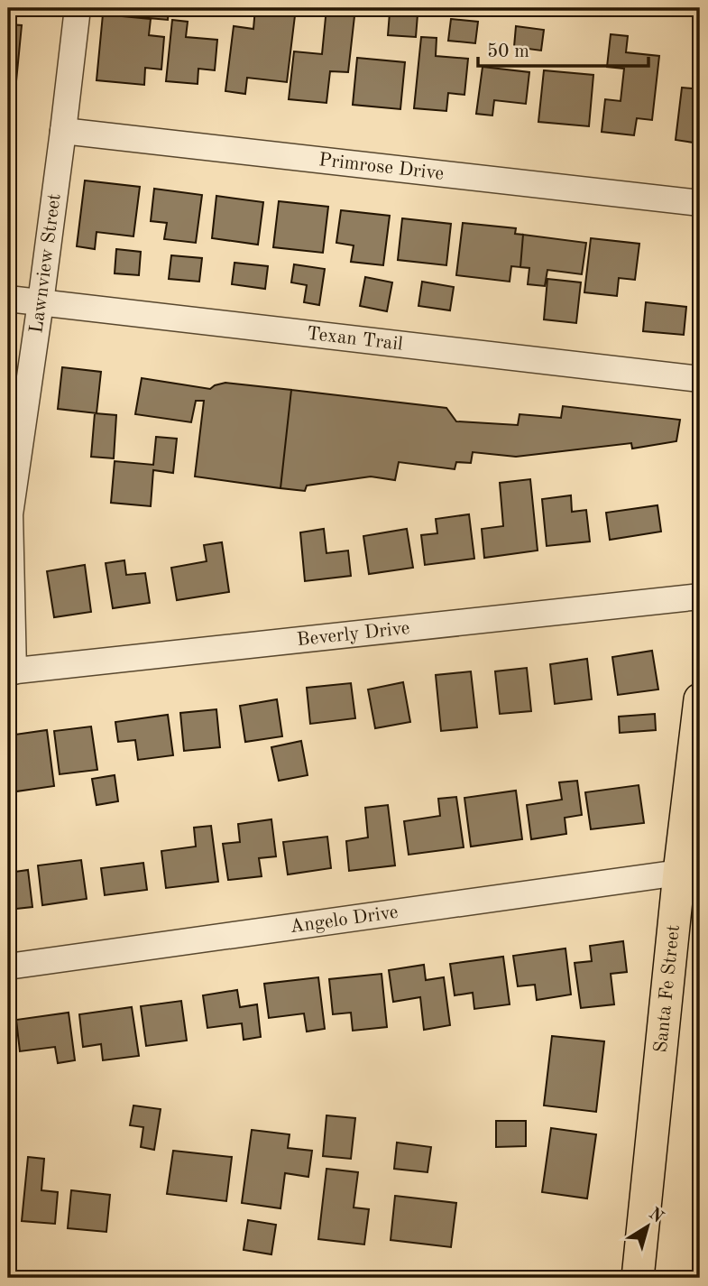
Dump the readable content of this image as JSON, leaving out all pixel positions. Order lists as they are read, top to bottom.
{
  "streets": {
    "main road": ["Santa Fe Street"],
    "street": [
      "Primrose Drive",
      "Lawnview Street",
      "Texan Trail",
      "Beverly Drive",
      "Angelo Drive"
    ]
  },
  "crossings": [
    ["Primrose Drive", "Lawnview Street"],
    ["Lawnview Street", "Texan Trail"],
    ["Lawnview Street", "Beverly Drive"],
    ["Angelo Drive", "Santa Fe Street"]
  ],
  "scale_bar": "50 m",
  "north": "top right"
}
